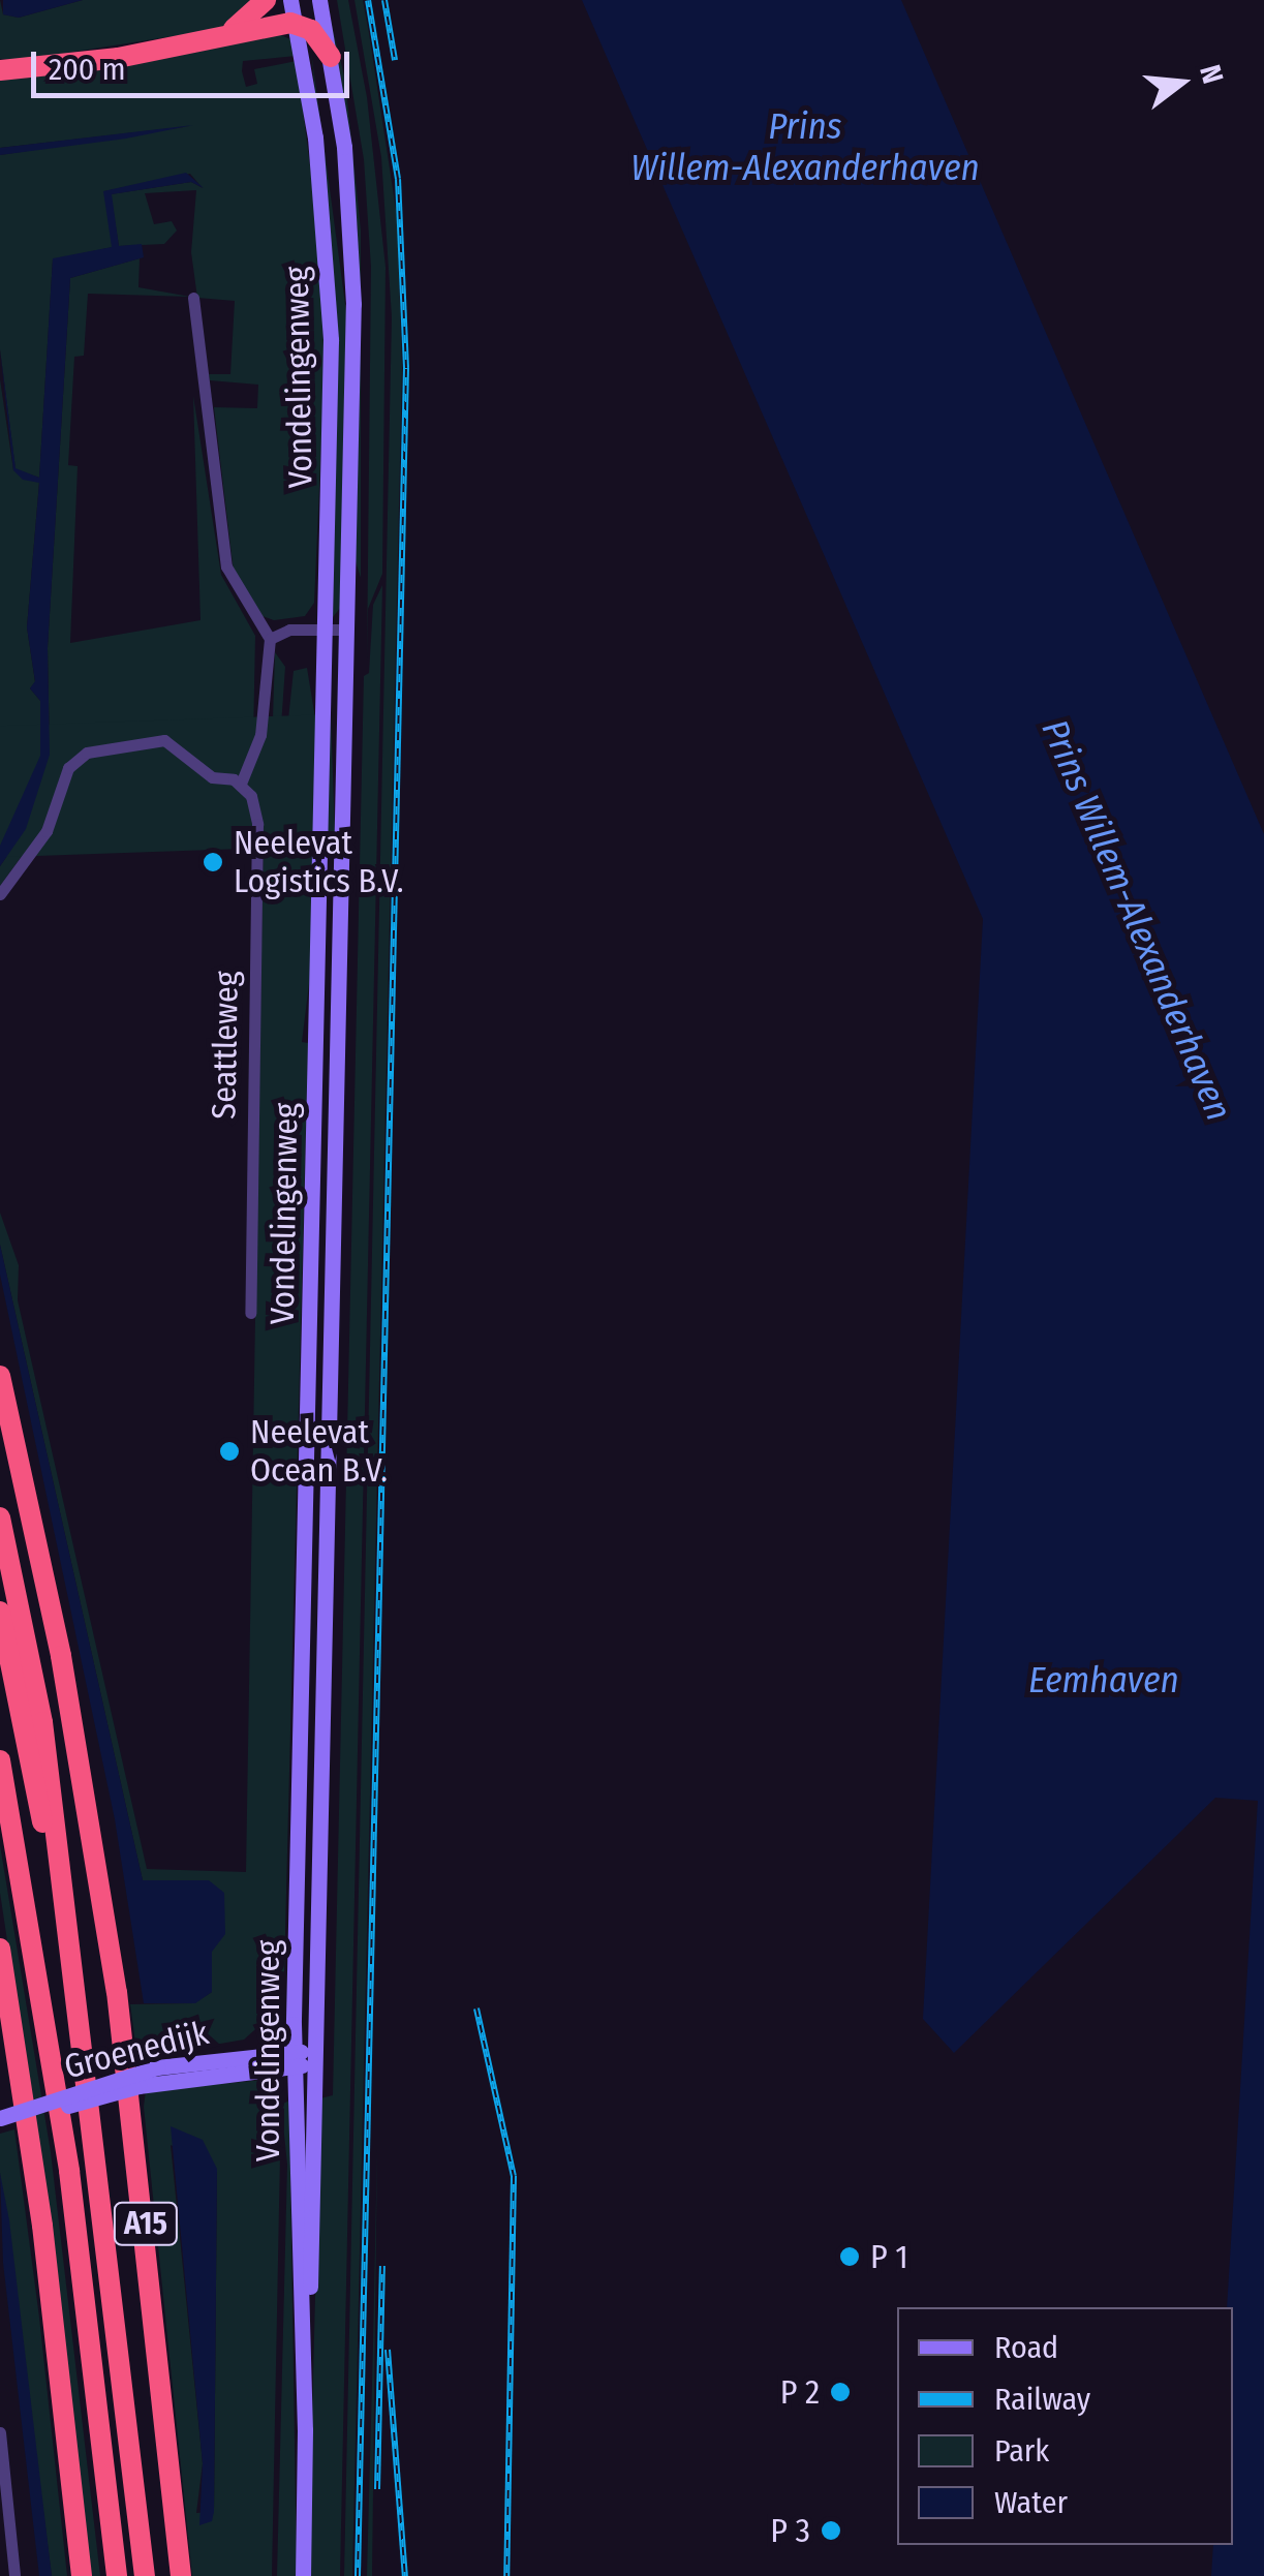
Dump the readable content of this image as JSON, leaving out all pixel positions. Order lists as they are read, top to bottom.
{
  "streets": {
    "highway": ["A15"],
    "main road": ["Vondelingenweg", "Groenedijk"],
    "street": ["Seattleweg"]
  },
  "crossings": [
    ["Vondelingenweg", "Groenedijk"]
  ],
  "water": ["Prins Willem-Alexanderhaven", "Eemhaven"],
  "places": [
    "Neelevat Logistics B.V.",
    "Neelevat Ocean B.V.",
    "P 1",
    "P 2",
    "P 3"
  ],
  "legend": [
    "Road",
    "Railway",
    "Park",
    "Water"
  ],
  "scale_bar": "200 m",
  "north": "right"
}
